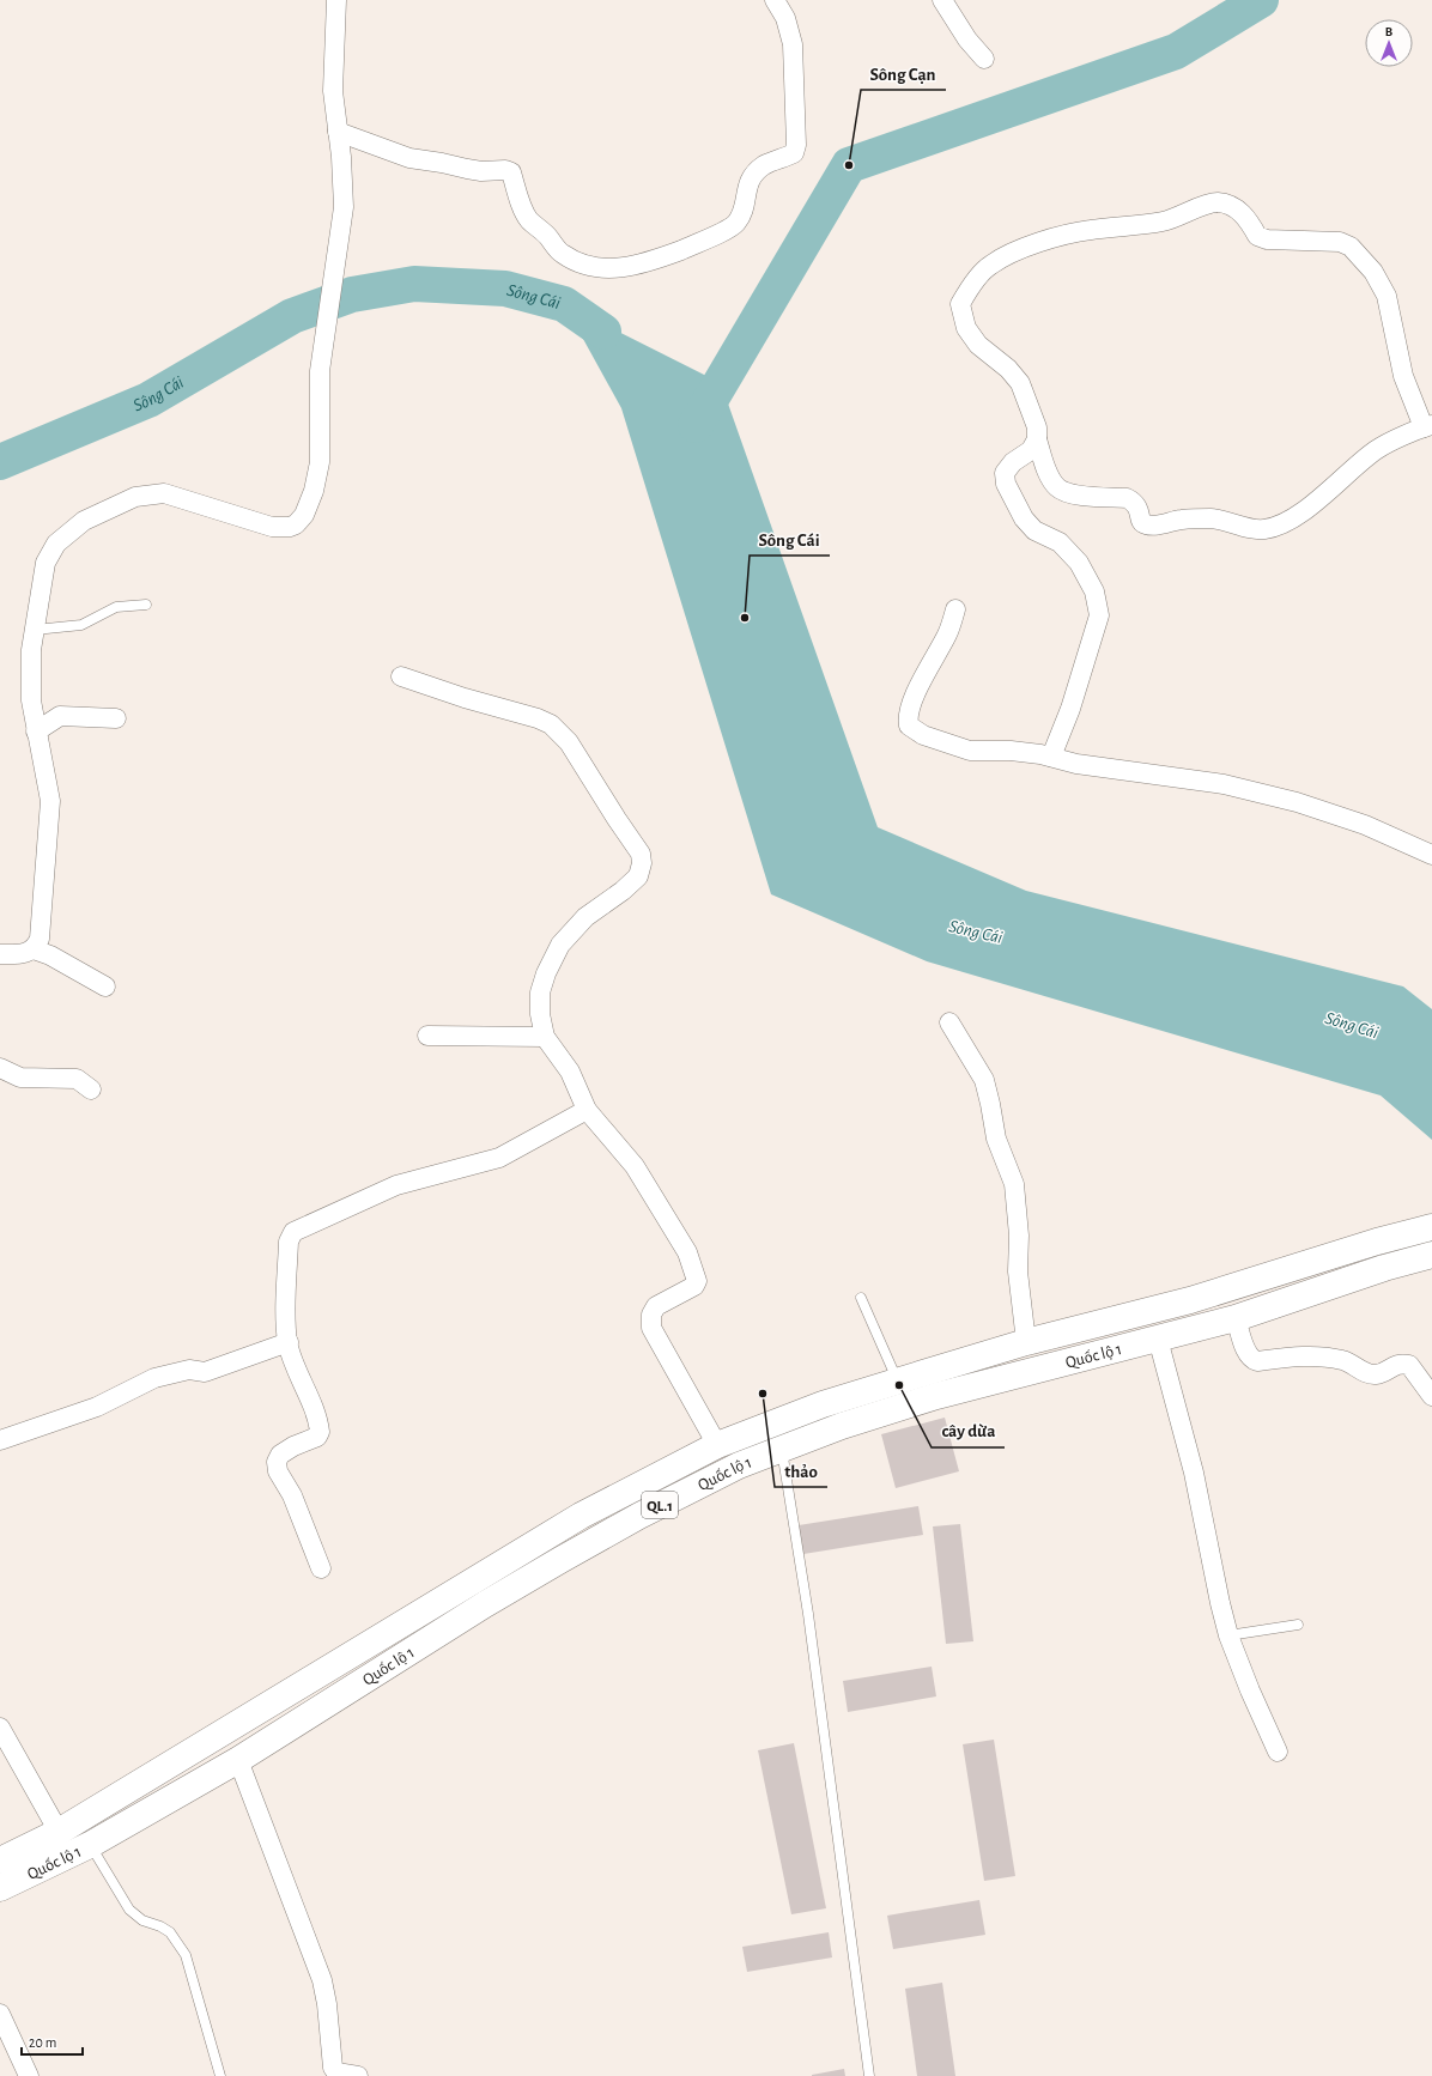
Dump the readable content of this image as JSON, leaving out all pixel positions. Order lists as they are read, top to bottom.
{
  "streets": {
    "highway": ["Quốc lộ 1", "QL.1"]
  },
  "water": ["Sông Cái"],
  "places": [
    "Sông Cạn",
    "Sông Cái",
    "cây dừa",
    "thảo"
  ],
  "scale_bar": "20 m",
  "north": "top"
}
